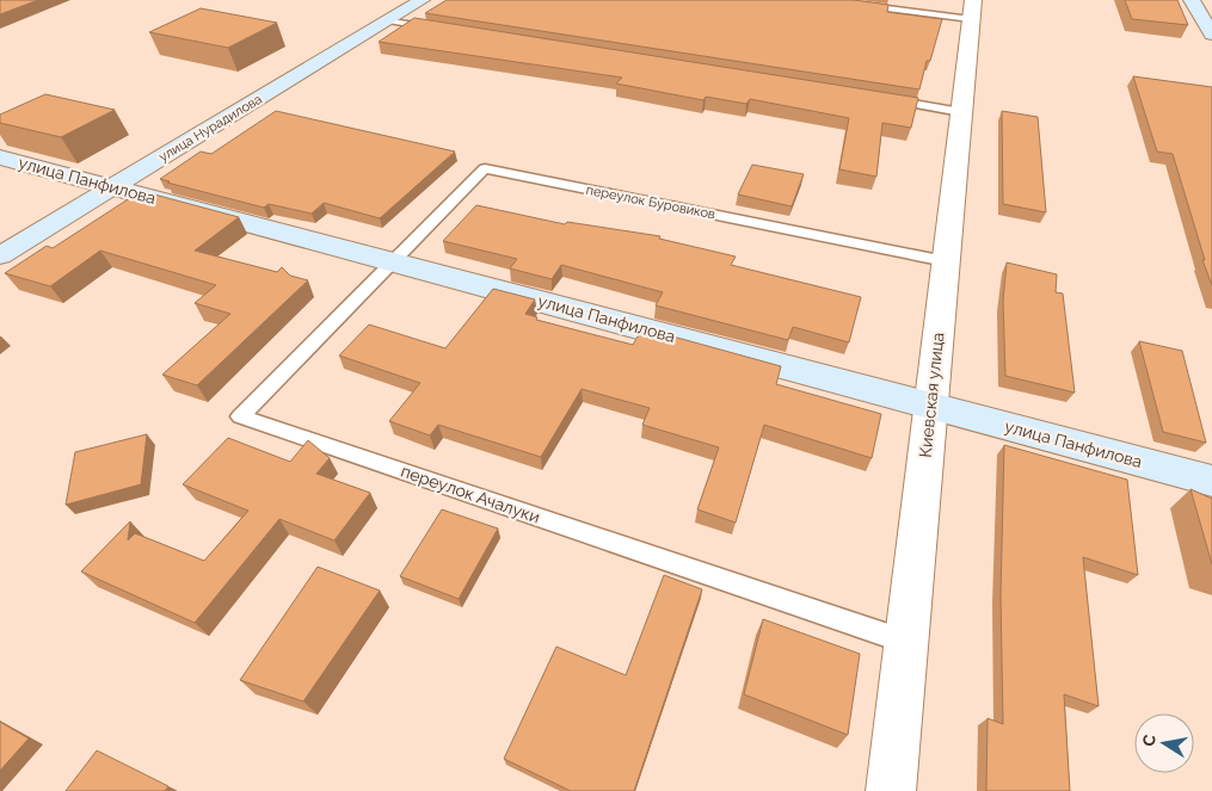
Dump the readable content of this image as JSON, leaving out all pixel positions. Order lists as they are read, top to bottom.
{
  "streets": {
    "street": ["улица Нурадилова", "улица Панфилова", "Киевская улица"],
    "lane": ["переулок Буровиков", "переулок Ачалуки"]
  },
  "crossings": [
    ["улица Нурадилова", "улица Панфилова"],
    ["улица Панфилова", "переулок Буровиков"],
    ["улица Панфилова", "Киевская улица"],
    ["улица Панфилова", "переулок Ачалуки"],
    ["переулок Буровиков", "Киевская улица"],
    ["переулок Буровиков", "переулок Ачалуки"],
    ["Киевская улица", "переулок Ачалуки"]
  ],
  "north": "left"
}
